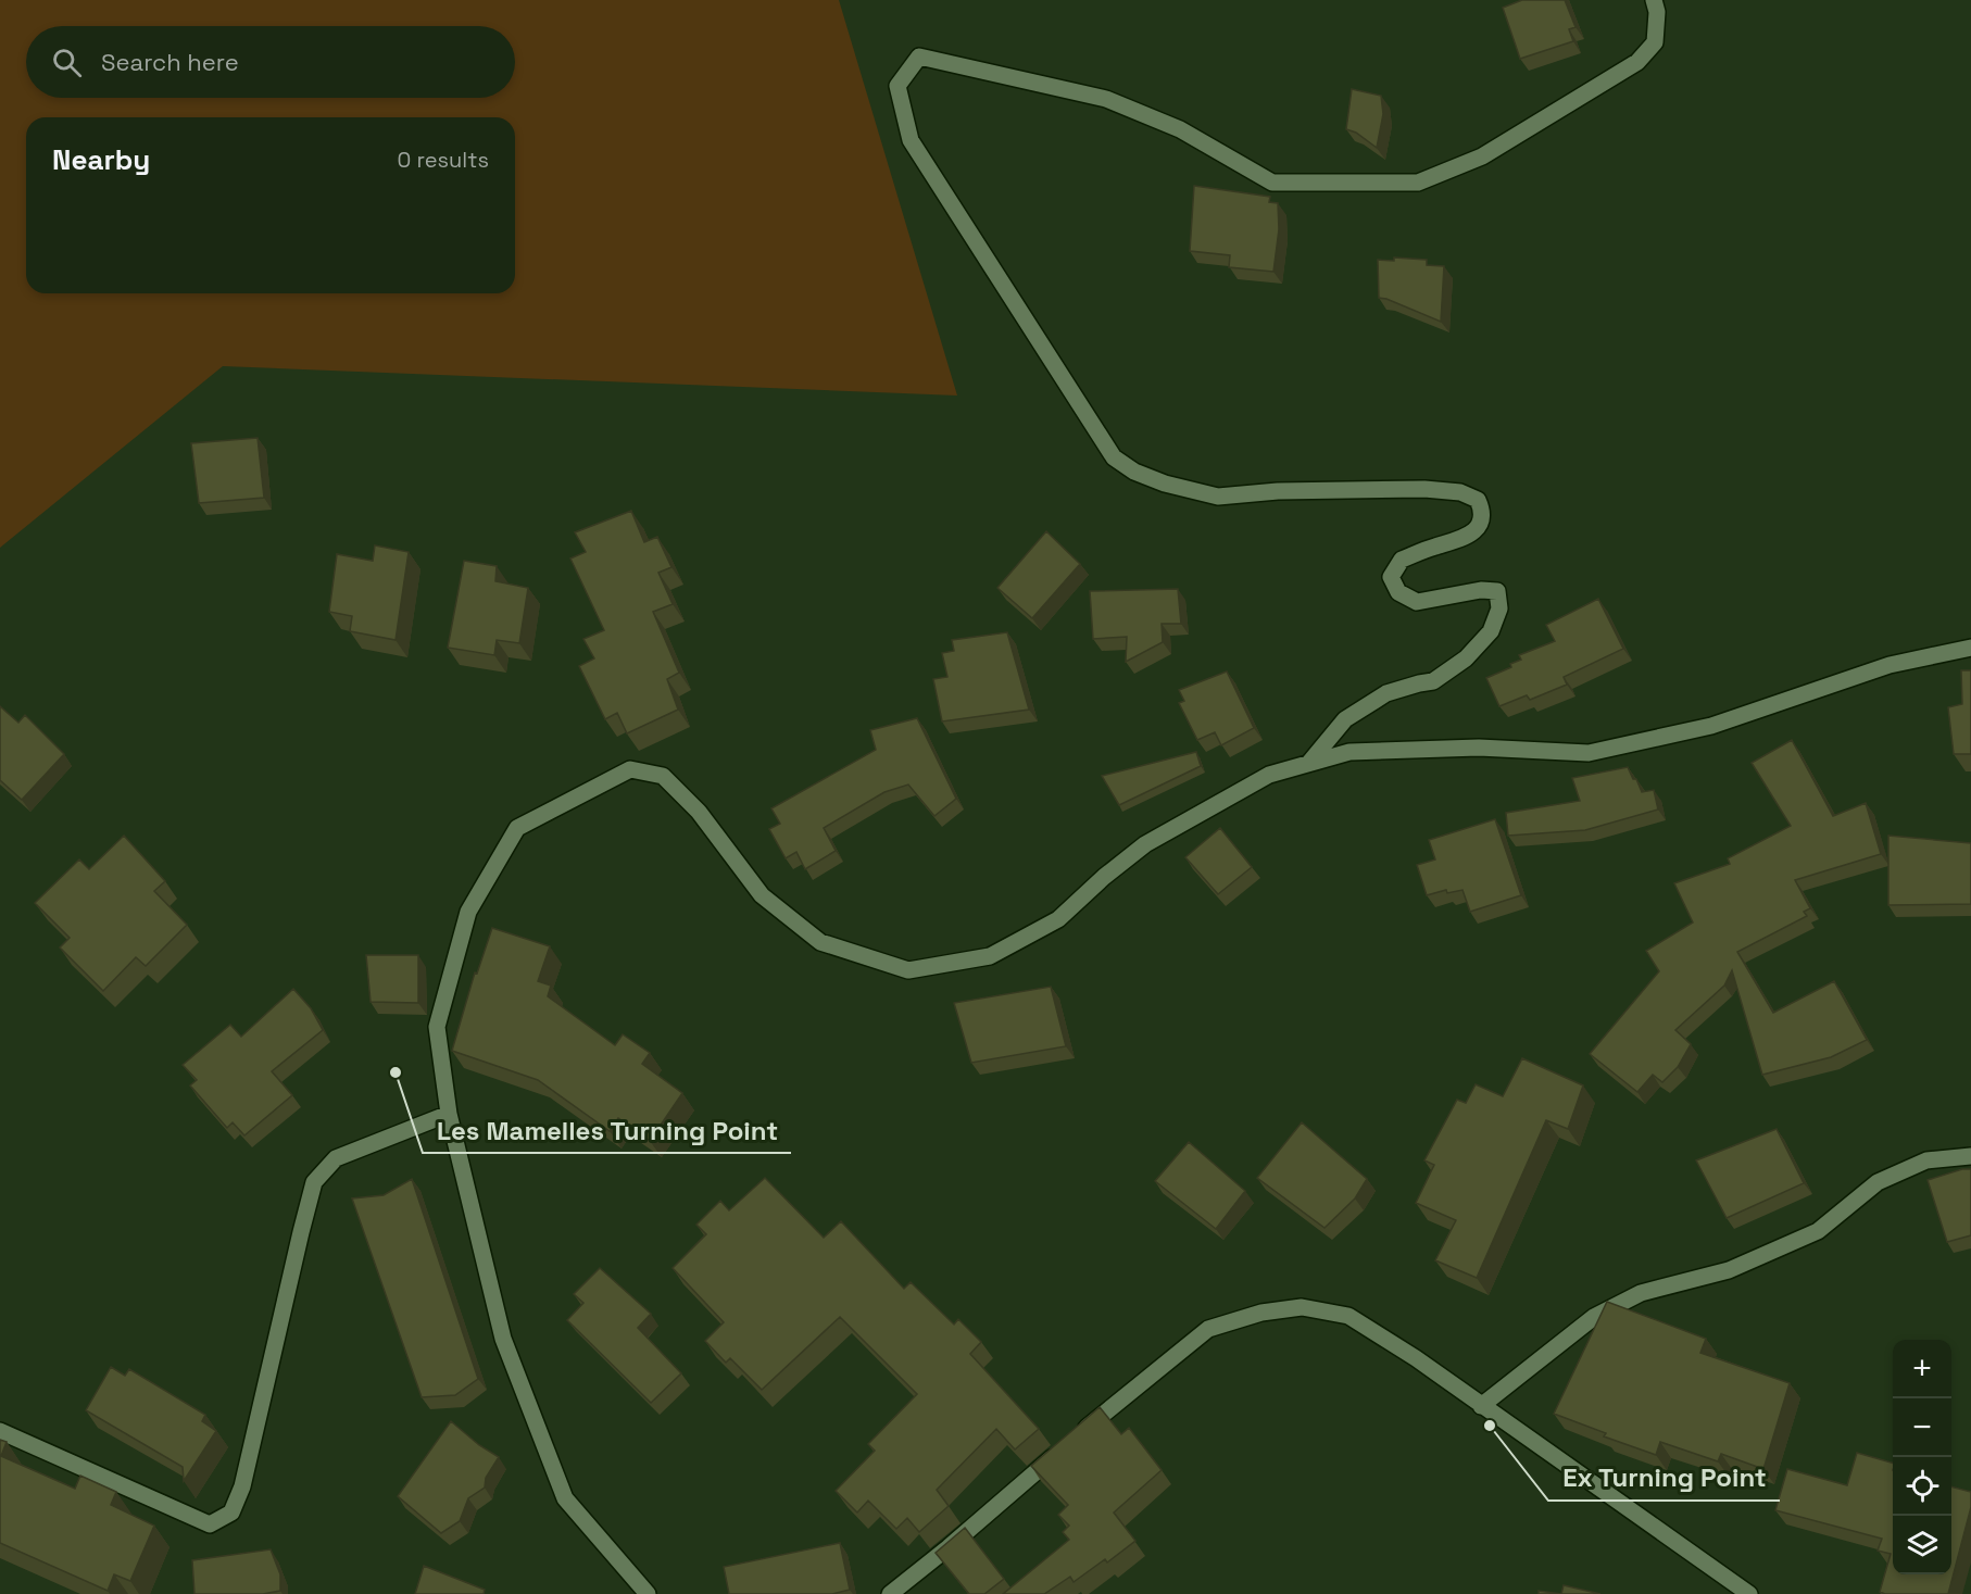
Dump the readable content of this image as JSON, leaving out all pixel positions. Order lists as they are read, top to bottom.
{
  "places": ["Les Mamelles Turning Point", "Ex Turning Point"],
  "page": {
    "search": "Search here",
    "heading": ["Nearby", "0 results"],
    "map_buttons": ["+", "−"]
  }
}
